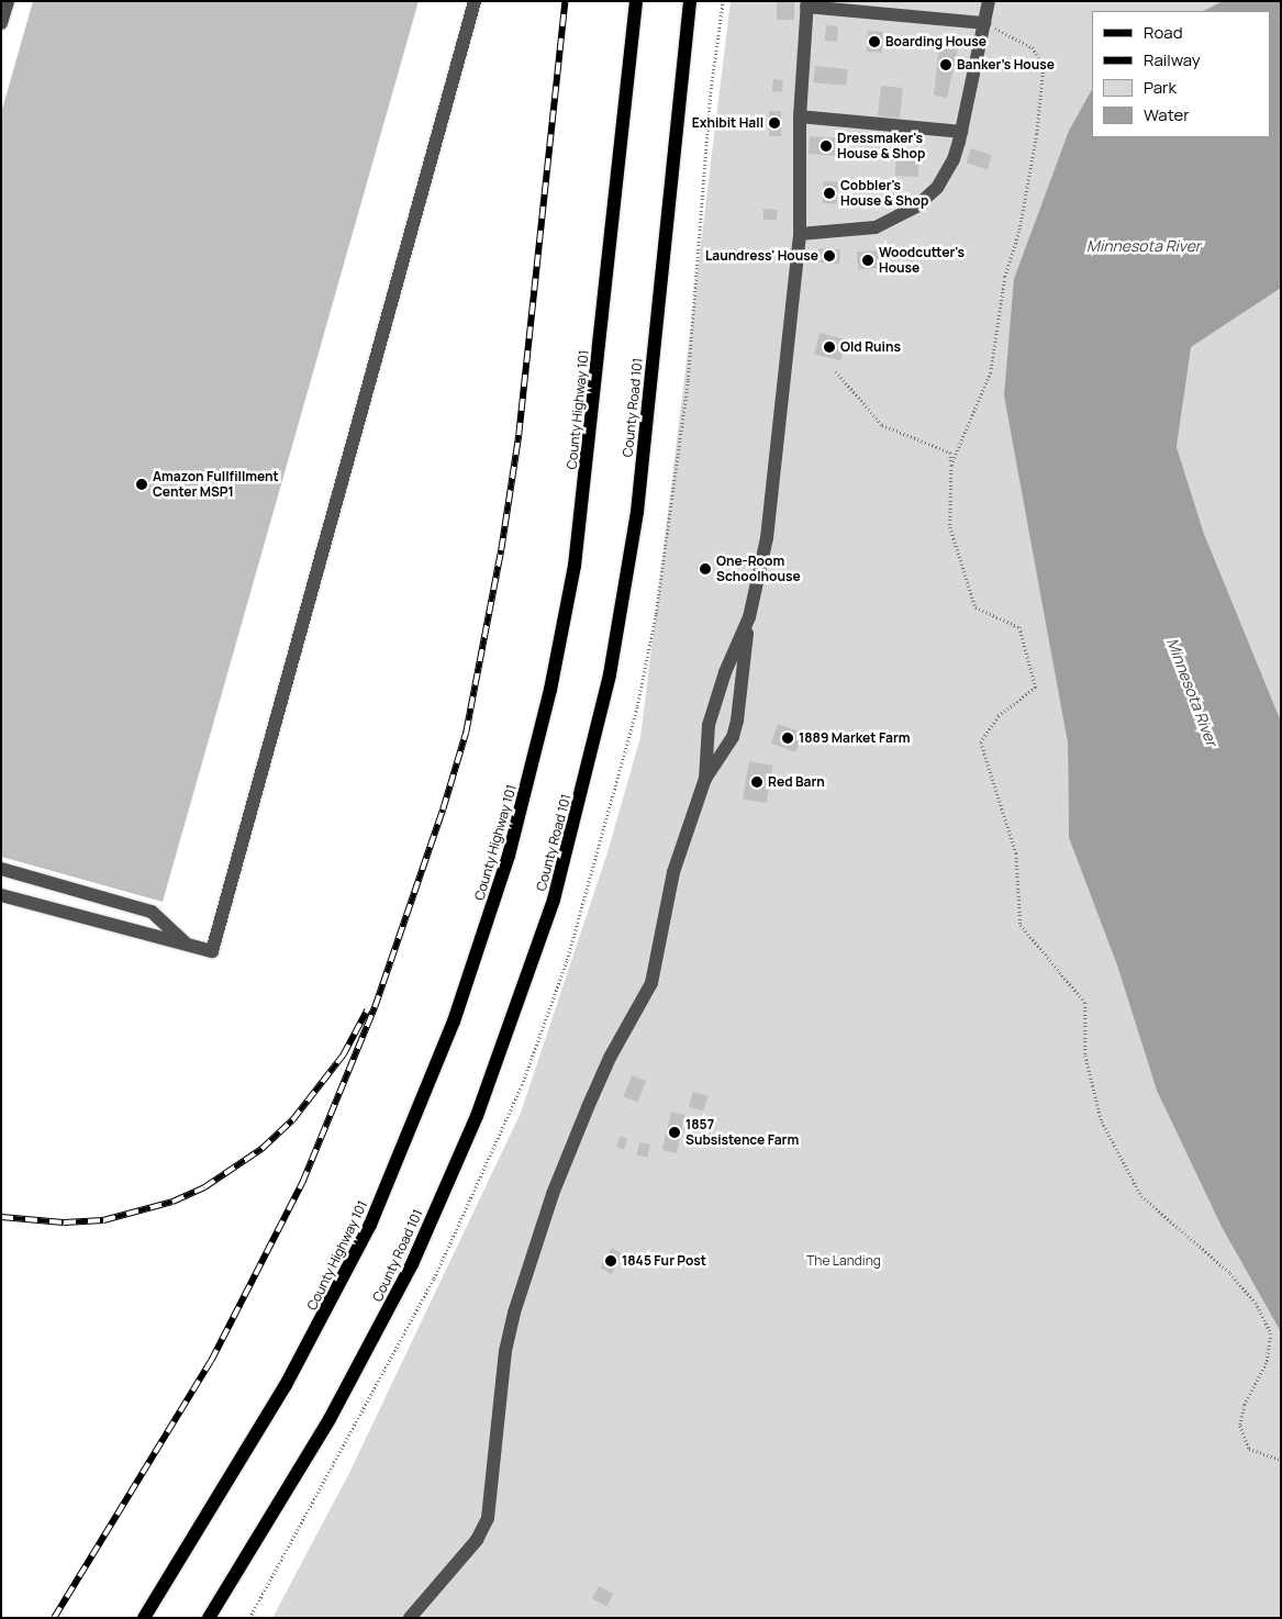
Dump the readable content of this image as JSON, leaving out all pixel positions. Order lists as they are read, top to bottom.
{
  "streets": {
    "main road": ["County Road 101", "County Highway 101"]
  },
  "water": ["Minnesota River"],
  "parks": ["The Landing"],
  "places": [
    "Boarding House",
    "Banker's House",
    "Exhibit Hall",
    "Dressmaker's House & Shop",
    "Cobbler's House & Shop",
    "Laundress' House",
    "Woodcutter's House",
    "Old Ruins",
    "Amazon Fullfillment Center MSP1",
    "One-Room Schoolhouse",
    "1889 Market Farm",
    "Red Barn",
    "1857 Subsistence Farm",
    "1845 Fur Post"
  ],
  "legend": [
    "Road",
    "Railway",
    "Park",
    "Water"
  ]
}
